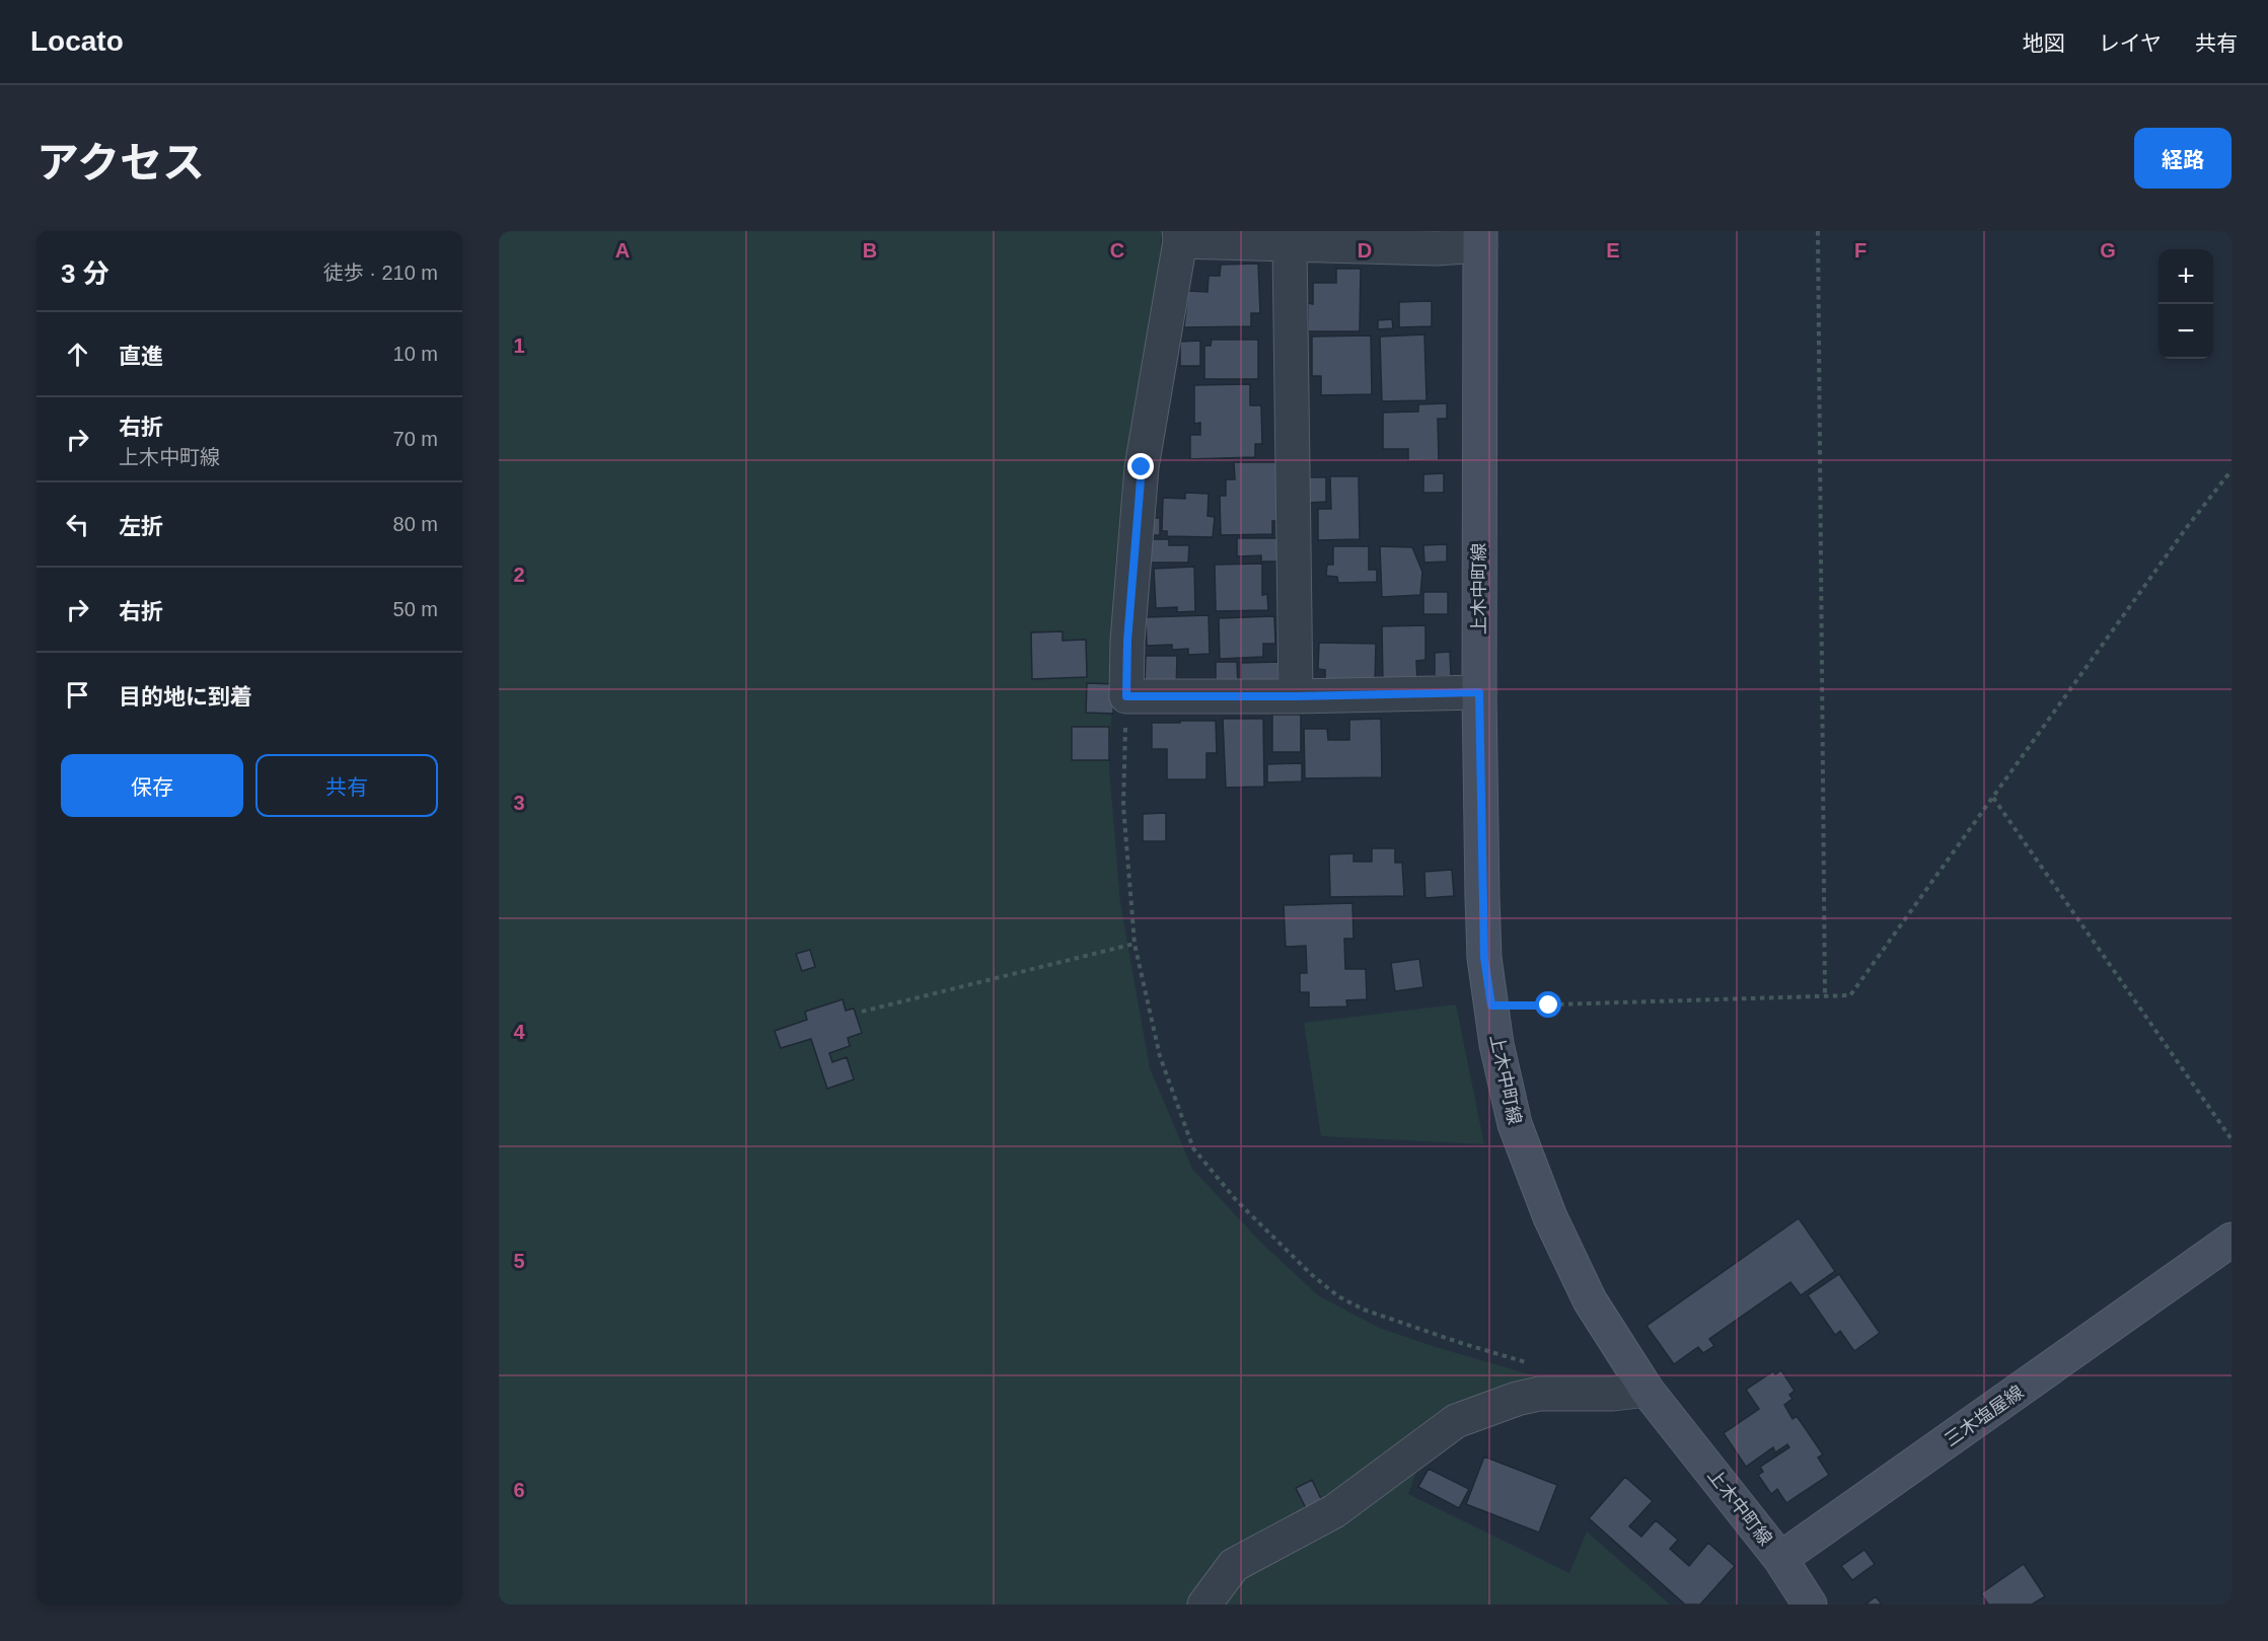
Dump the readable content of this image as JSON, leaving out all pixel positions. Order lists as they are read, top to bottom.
{
  "streets": {
    "main road": ["上木中町線", "三木塩屋線"]
  },
  "crossings": [
    ["上木中町線", "三木塩屋線"]
  ],
  "page": {
    "header": "Locato",
    "nav": ["地図", "レイヤ", "共有"],
    "title": "アクセス",
    "buttons": [
      "経路",
      ["保存", "共有"]
    ],
    "heading": ["3 分", "徒歩 · 210 m"],
    "map_buttons": ["+", "−"],
    "list": [
      ["直進", "10 m"],
      ["右折", "上木中町線", "70 m"],
      ["左折", "80 m"],
      ["右折", "50 m"],
      "目的地に到着"
    ]
  },
  "grid": {
    "columns": [
      "A",
      "B",
      "C",
      "D",
      "E",
      "F",
      "G"
    ],
    "rows": [
      "1",
      "2",
      "3",
      "4",
      "5",
      "6"
    ]
  }
}
